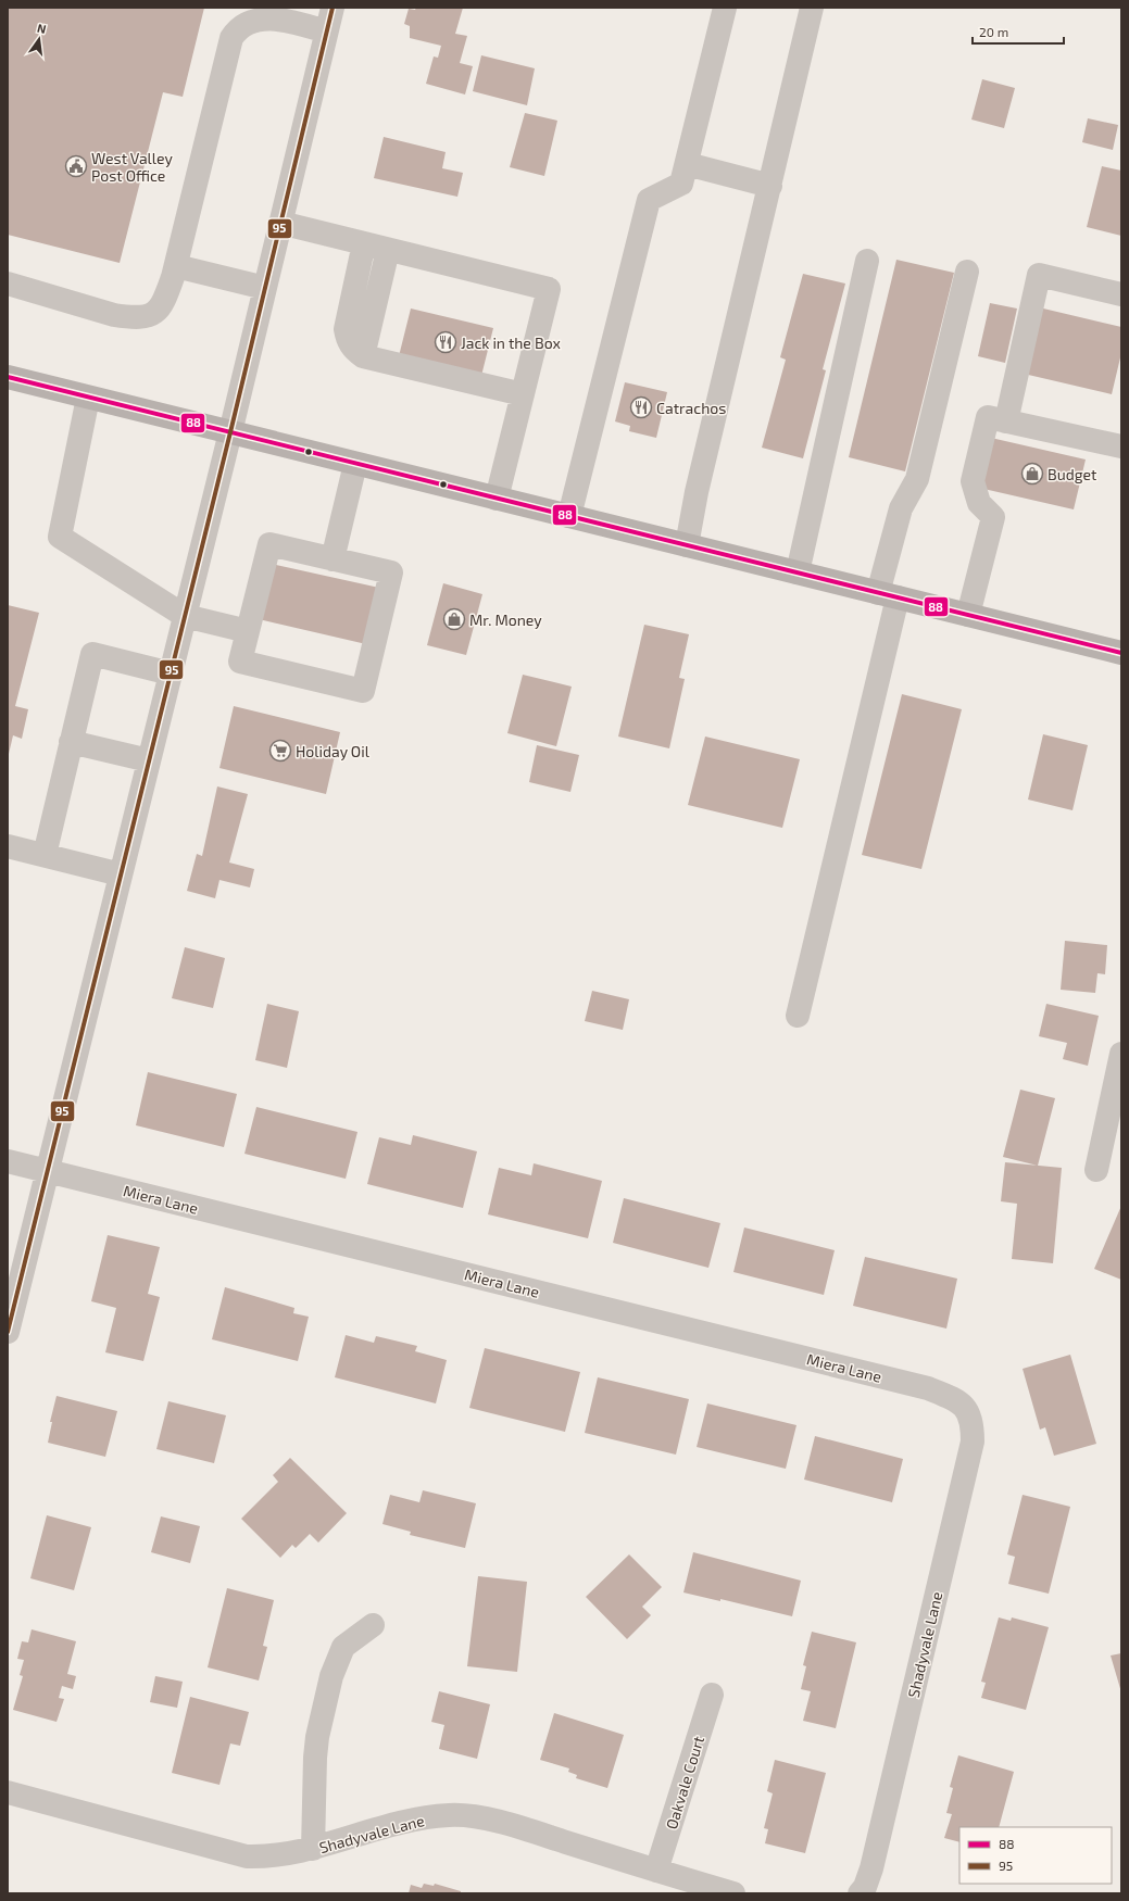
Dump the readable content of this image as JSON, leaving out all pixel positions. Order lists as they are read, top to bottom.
{
  "streets": {
    "street": ["Miera Lane", "Shadyvale Lane", "Oakvale Court"]
  },
  "crossings": [
    ["Miera Lane", "Shadyvale Lane"],
    ["Shadyvale Lane", "Oakvale Court"]
  ],
  "places": {
    "public building": ["West Valley Post Office"],
    "restaurant": ["Jack in the Box", "Catrachos"],
    "shop": ["Budget", "Mr. Money"],
    "supermarket": ["Holiday Oil"]
  },
  "lines": ["transit line 95", "transit line 88"],
  "legend": ["88", "95"],
  "scale_bar": "20 m",
  "north": "top"
}
